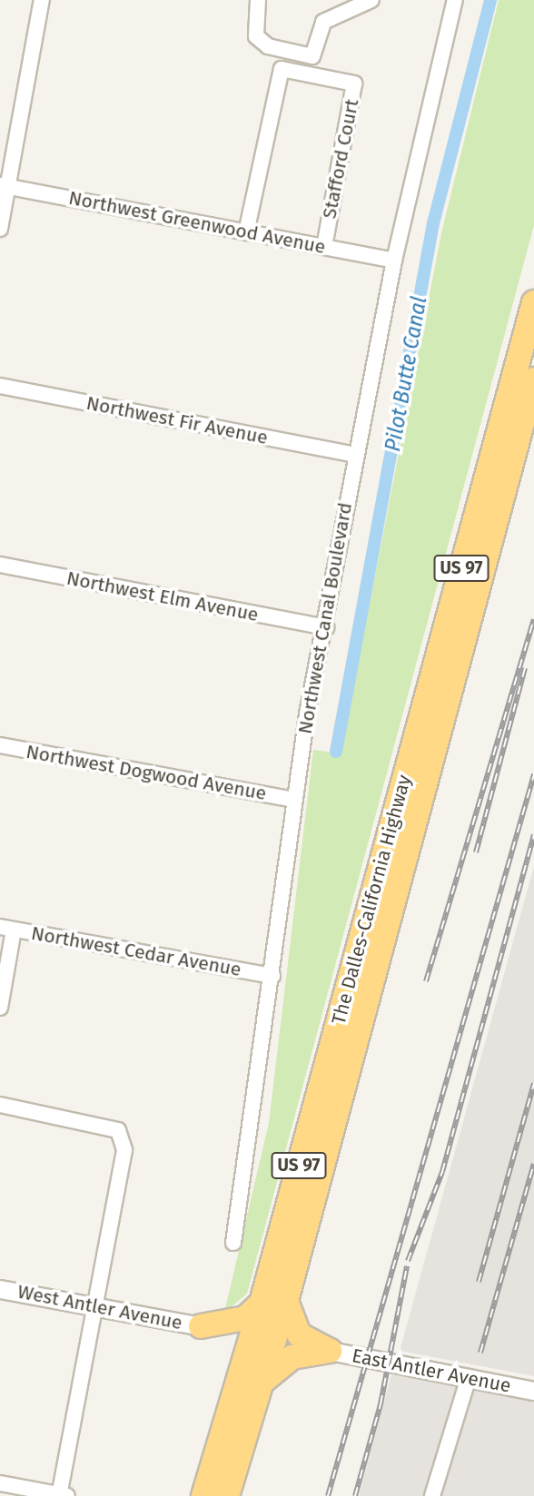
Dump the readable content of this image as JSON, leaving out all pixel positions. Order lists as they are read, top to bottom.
{
  "streets": {
    "highway": ["US 97", "The Dalles-California Highway"],
    "street": [
      "Stafford Court",
      "Northwest Greenwood Avenue",
      "Northwest Fir Avenue",
      "Northwest Elm Avenue",
      "Northwest Canal Boulevard",
      "Northwest Dogwood Avenue",
      "Northwest Cedar Avenue",
      "West Antler Avenue",
      "East Antler Avenue"
    ]
  },
  "crossings": [
    ["Stafford Court", "Northwest Greenwood Avenue"],
    ["Northwest Greenwood Avenue", "Northwest Canal Boulevard"],
    ["Northwest Fir Avenue", "Northwest Canal Boulevard"],
    ["Northwest Elm Avenue", "Northwest Canal Boulevard"],
    ["Northwest Canal Boulevard", "Northwest Dogwood Avenue"],
    ["Northwest Canal Boulevard", "Northwest Cedar Avenue"]
  ],
  "water": ["Pilot Butte Canal"]
}
